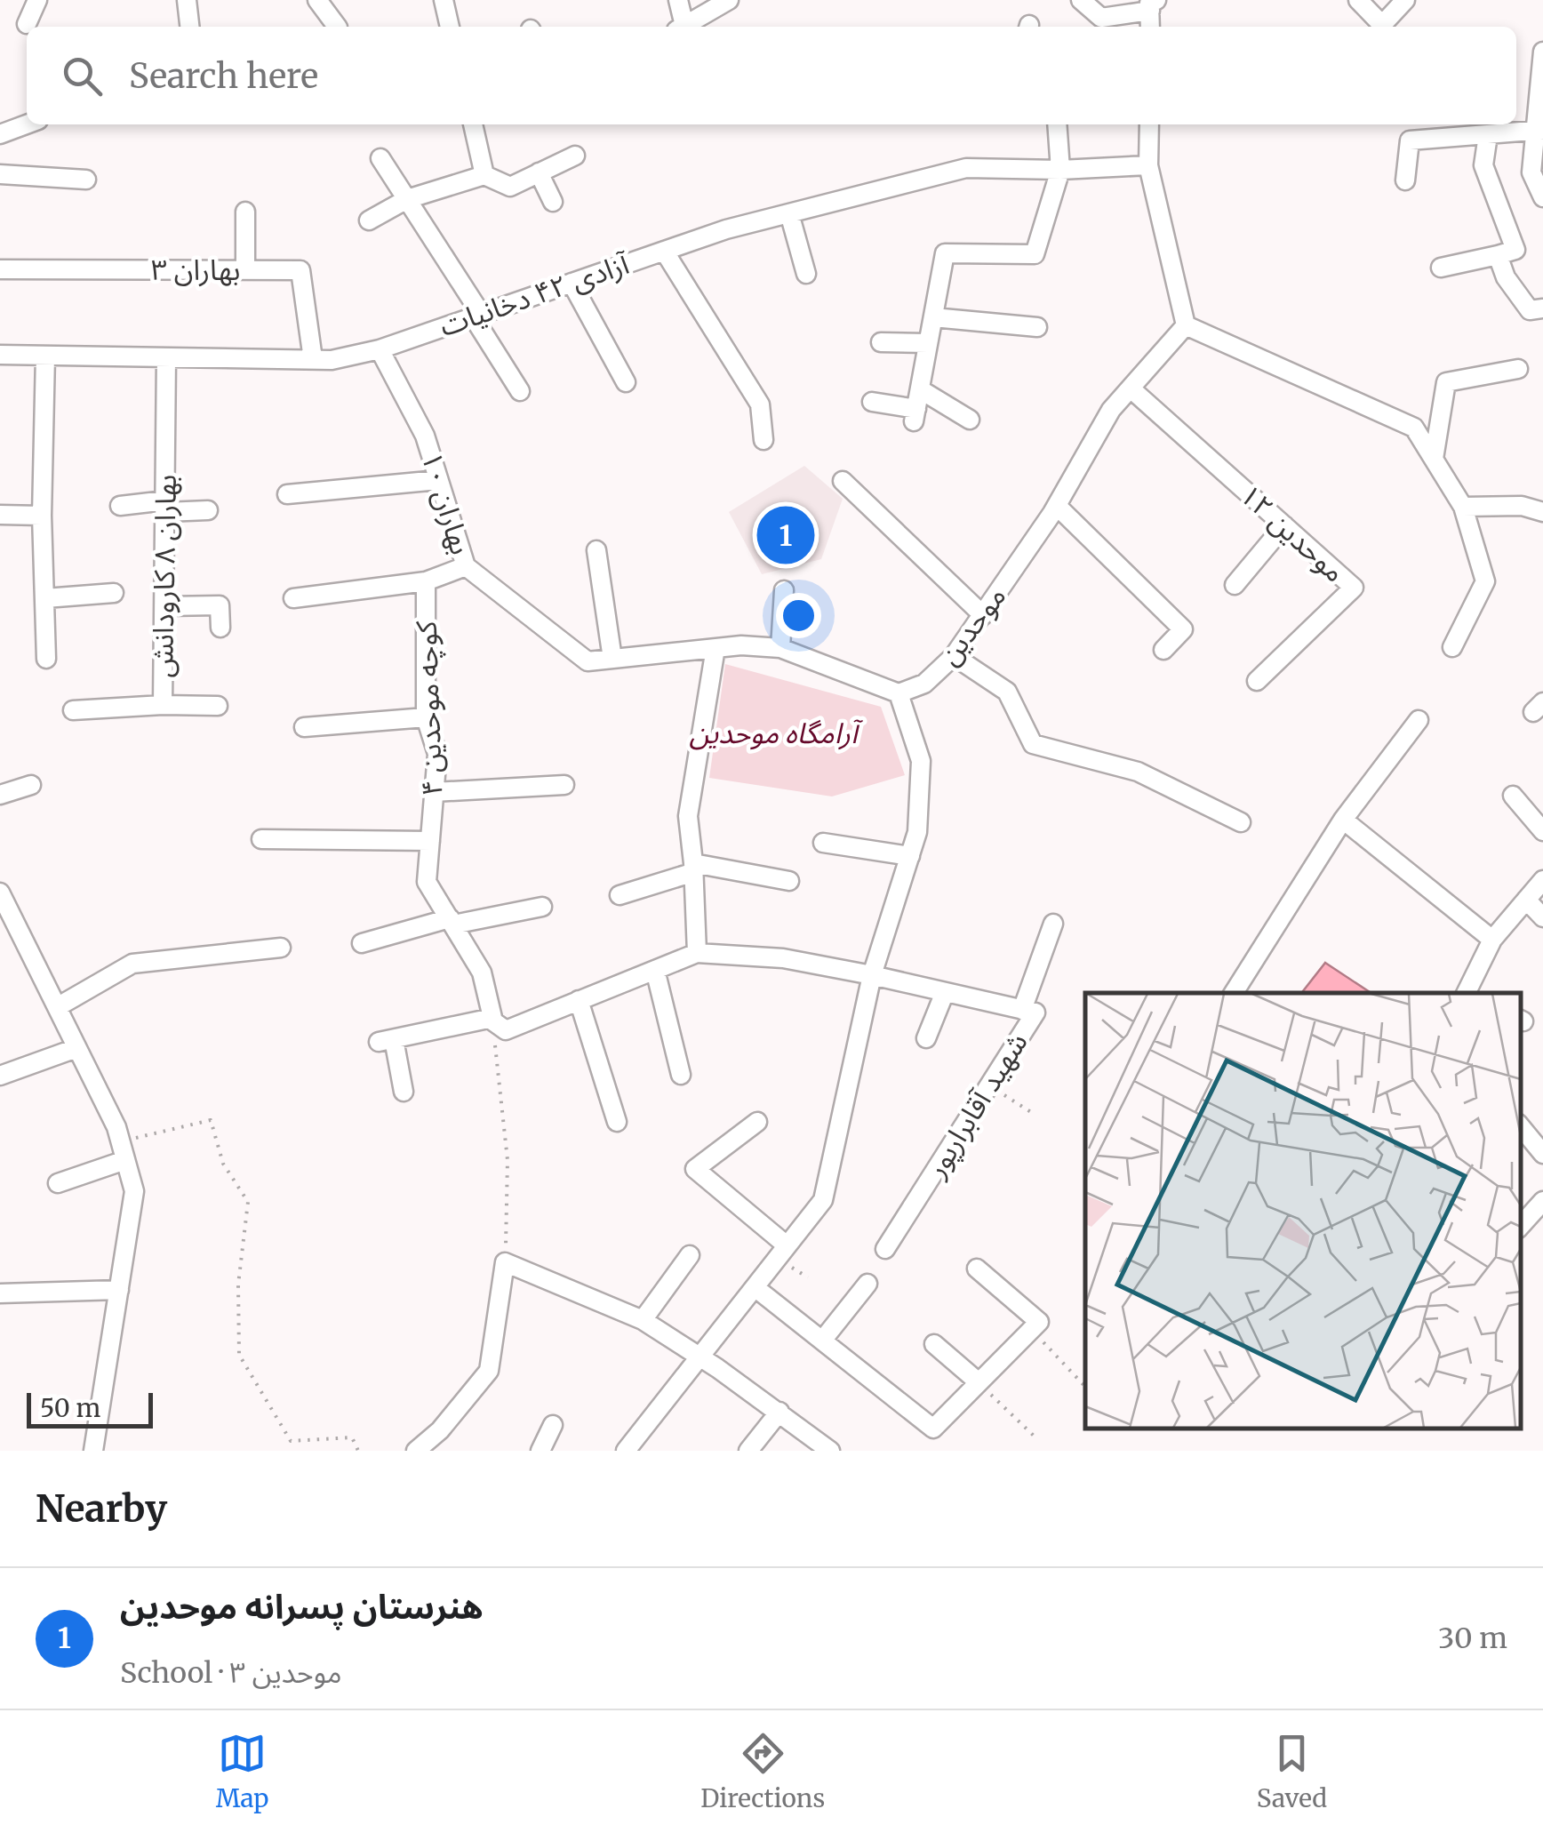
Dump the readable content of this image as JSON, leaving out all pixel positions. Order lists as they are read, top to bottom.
{
  "streets": {
    "street": [
      "بهاران ۳",
      "آزادی ۴۲ دخانیات",
      "بهاران ۱۰",
      "موحدین ۱۲",
      "بهاران ۸ کارودانش",
      "موحدین",
      "کوچه موحدین ۴",
      "شهید آقابرارپور"
    ]
  },
  "crossings": [
    ["بهاران ۳", "آزادی ۴۲ دخانیات"],
    ["آزادی ۴۲ دخانیات", "بهاران ۱۰"],
    ["آزادی ۴۲ دخانیات", "بهاران ۸ کارودانش"],
    ["بهاران ۱۰", "کوچه موحدین ۴"],
    ["موحدین ۱۲", "موحدین"]
  ],
  "parks": ["آرامگاه موحدین"],
  "scale_bar": "50 m",
  "page": {
    "search": "Search here",
    "pins": "1",
    "scale": "50 m",
    "heading": "Nearby",
    "list": [
      {
        "mark": "1",
        "name": "هنرستان پسرانه موحدین",
        "note": "School · موحدین ۳",
        "value": "30 m"
      }
    ],
    "nav": ["Map", "Directions", "Saved"]
  }
}
